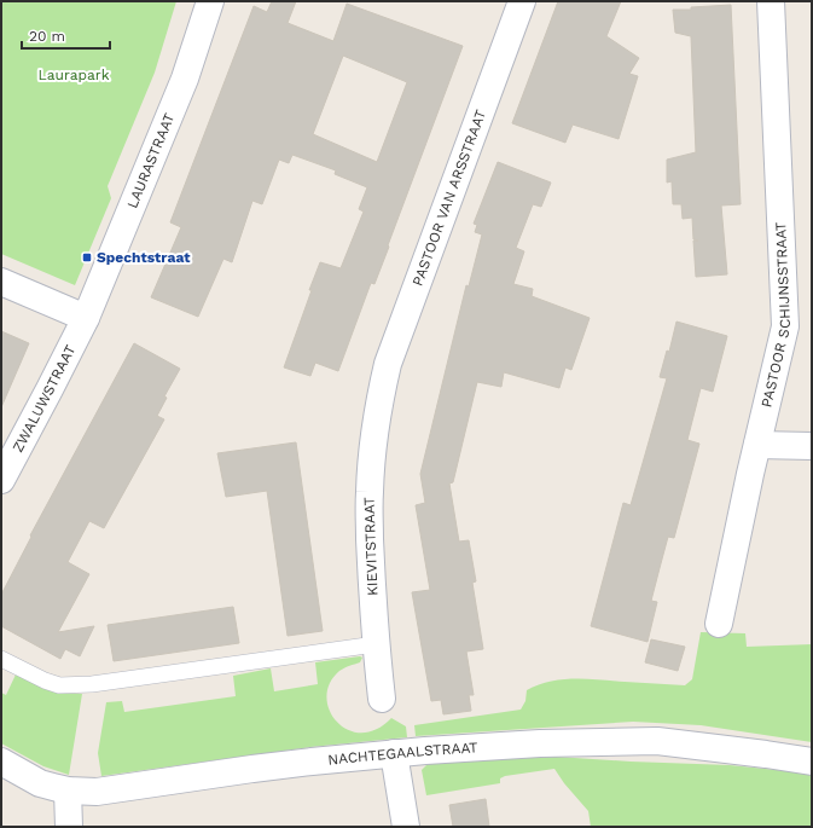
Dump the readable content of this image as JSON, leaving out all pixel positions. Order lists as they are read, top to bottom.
{
  "streets": {
    "street": [
      "LAURASTRAAT",
      "PASTOOR VAN ARSSTRAAT",
      "PASTOOR SCHIJNSSTRAAT",
      "ZWALUWSTRAAT",
      "KIEVITSTRAAT",
      "NACHTEGAALSTRAAT"
    ]
  },
  "crossings": [
    ["LAURASTRAAT", "ZWALUWSTRAAT"],
    ["PASTOOR VAN ARSSTRAAT", "KIEVITSTRAAT"]
  ],
  "parks": ["Laurapark"],
  "places": {
    "transit": ["Spechtstraat"]
  },
  "scale_bar": "20 m"
}
